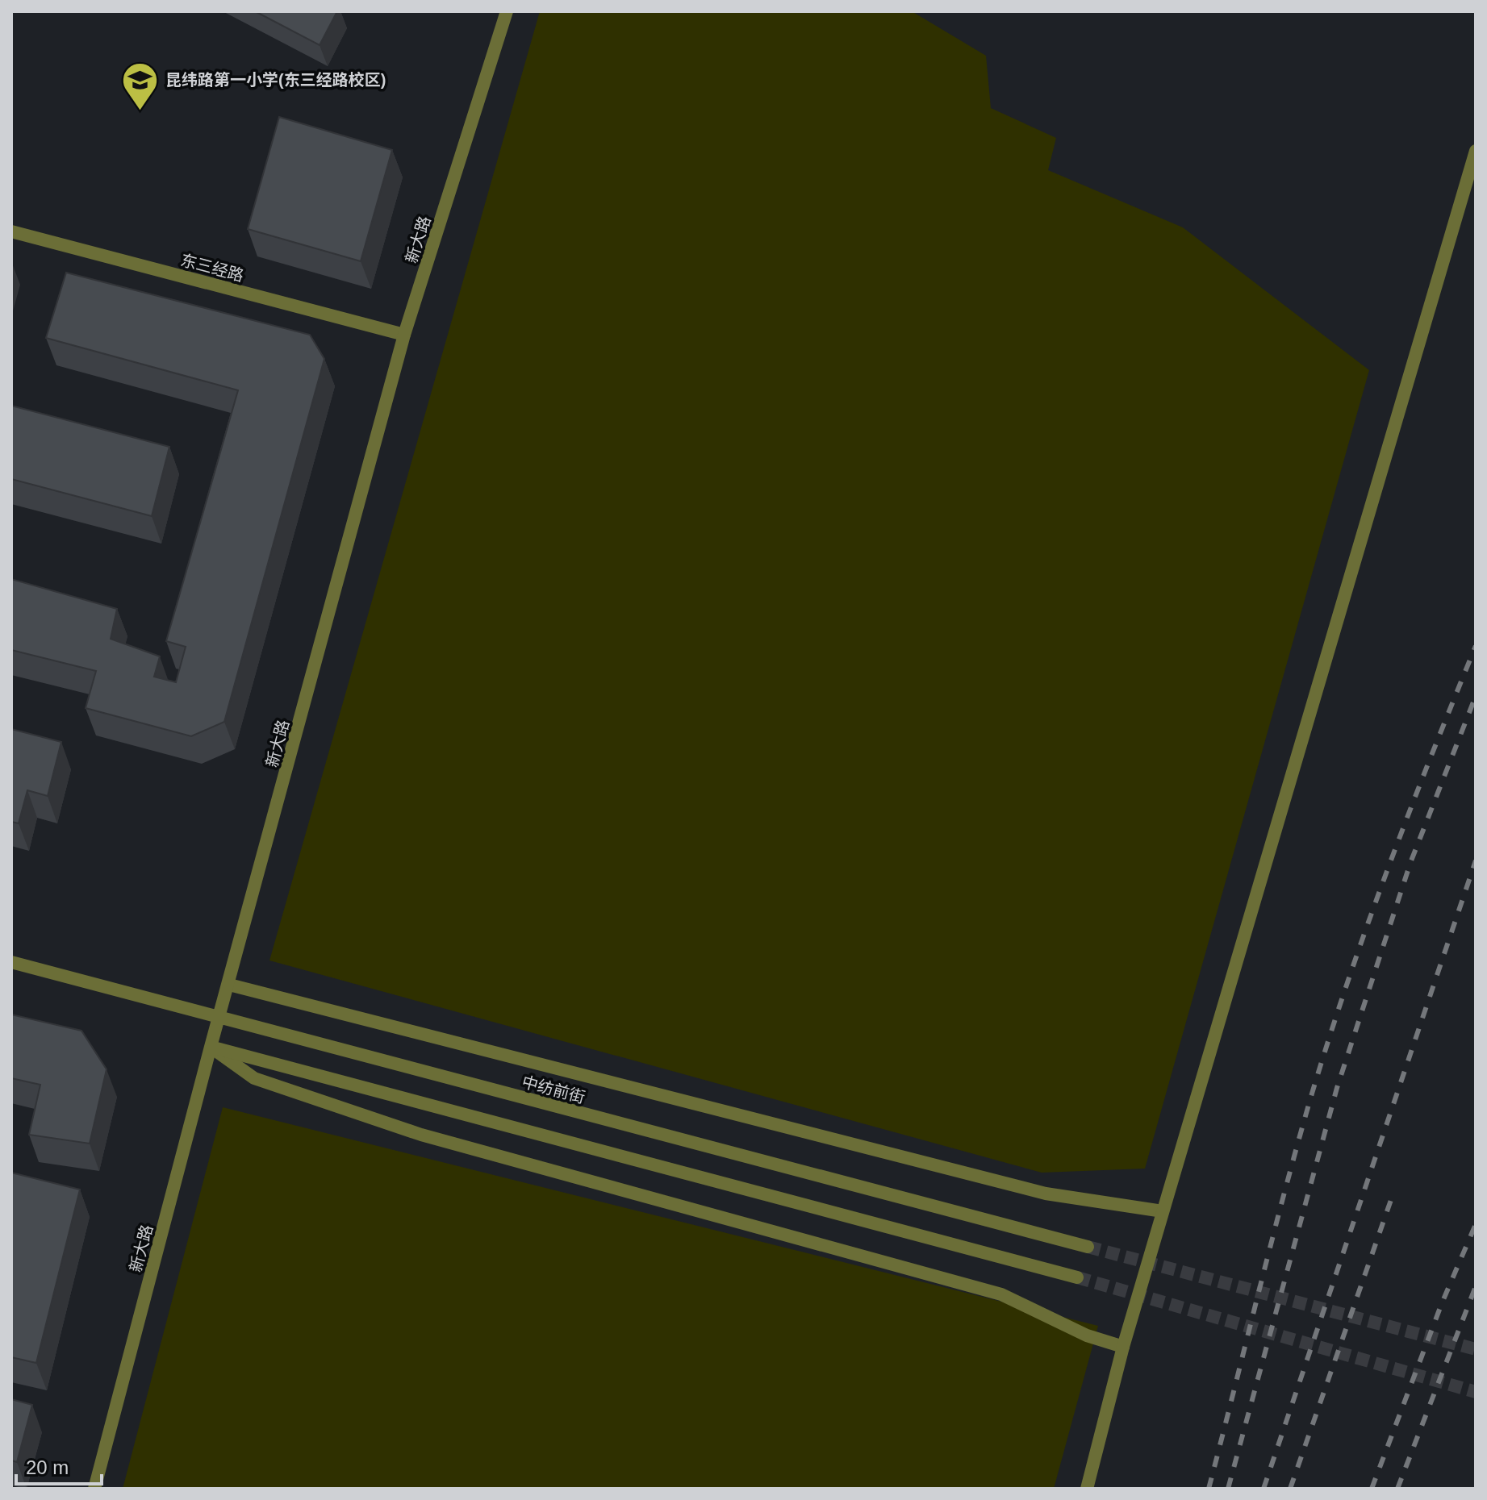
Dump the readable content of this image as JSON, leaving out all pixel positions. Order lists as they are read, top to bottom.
{
  "streets": {
    "street": ["新大路", "东三经路", "中纺前街"]
  },
  "crossings": [
    ["新大路", "东三经路"],
    ["新大路", "中纺前街"]
  ],
  "places": {
    "school or university": ["昆纬路第一小学(东三经路校区)"]
  },
  "scale_bar": "20 m"
}
